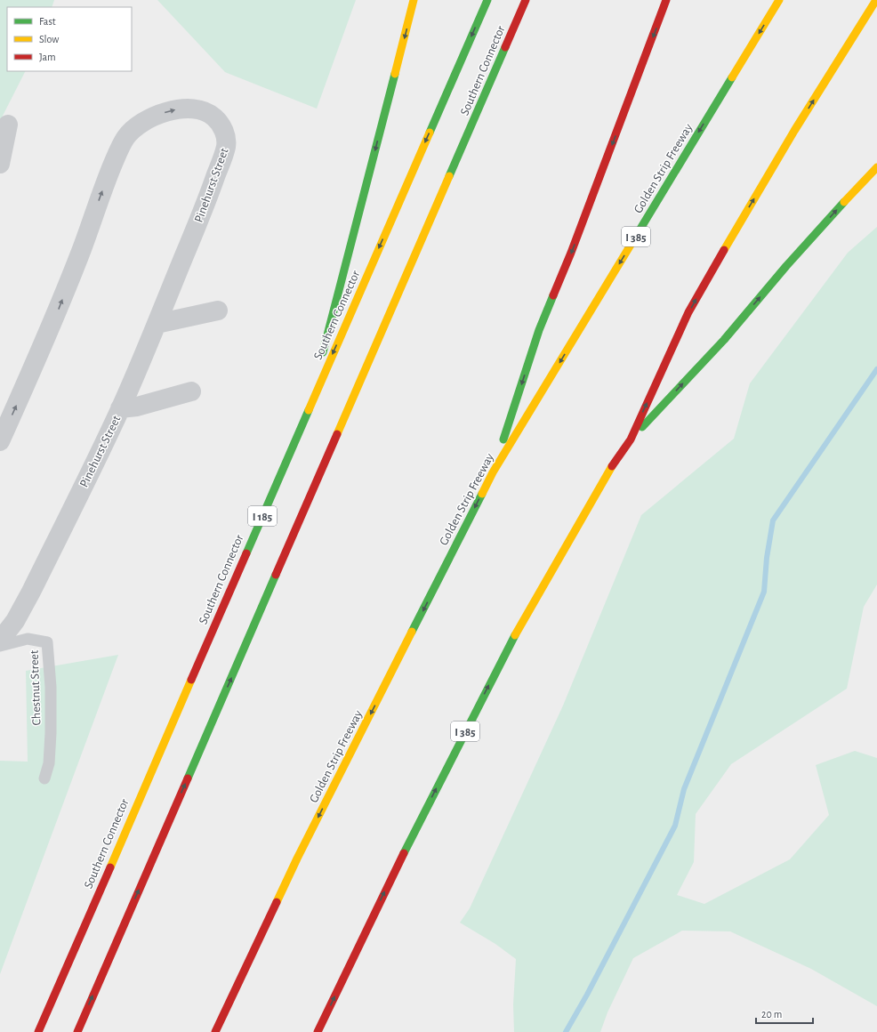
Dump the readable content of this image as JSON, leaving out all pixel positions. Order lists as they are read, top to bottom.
{
  "streets": {
    "highway": [
      "Southern Connector",
      "Golden Strip Freeway",
      "I 385",
      "I 185"
    ],
    "street": ["Pinehurst Street"],
    "lane": ["Chestnut Street"]
  },
  "legend": ["Fast", "Slow", "Jam"],
  "scale_bar": "20 m"
}
